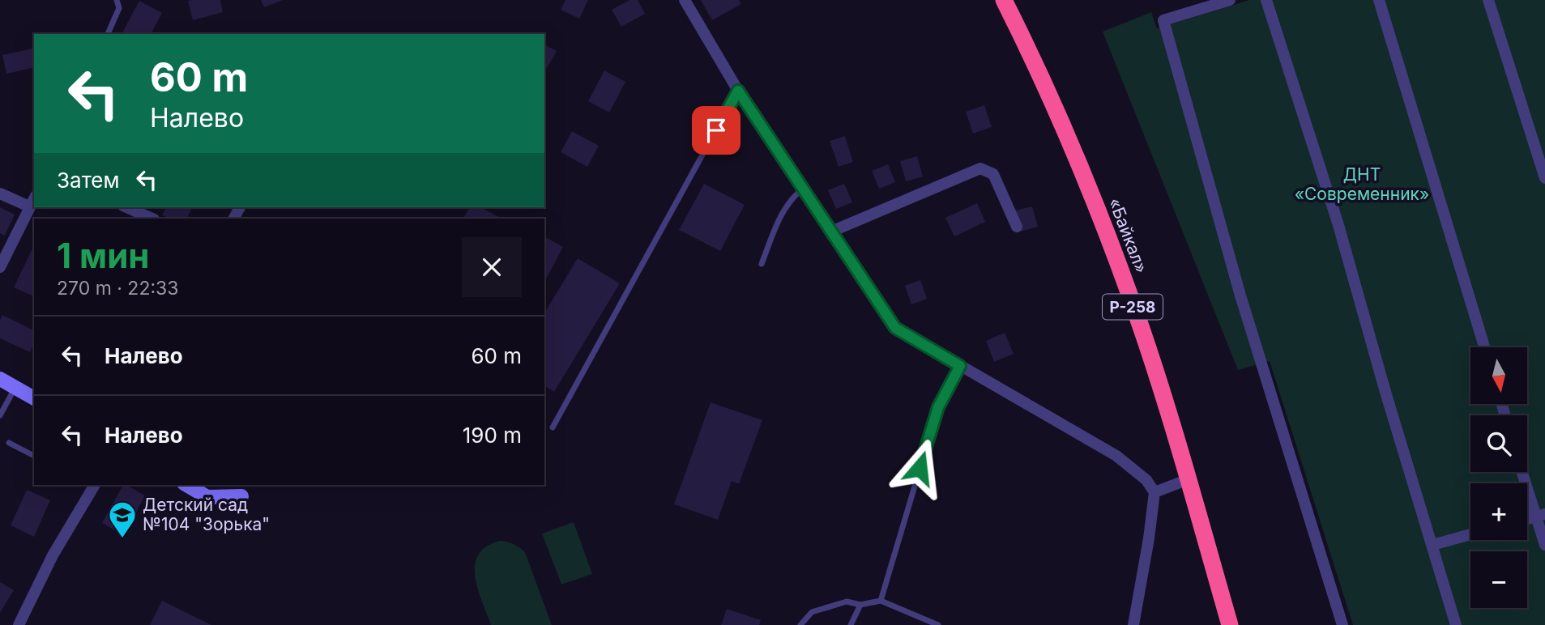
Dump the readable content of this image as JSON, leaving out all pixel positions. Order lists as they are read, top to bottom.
{
  "streets": {
    "highway": ["«Байкал»", "Р-258"]
  },
  "parks": ["ДНТ «Современник»"],
  "places": {
    "school or university": ["Детский сад №104 \"Зорька\""]
  },
  "north": "bottom",
  "page": {
    "turn": ["60 m", "Налево"],
    "then": "Затем",
    "heading": ["1 мин", "270 m · 22:33"],
    "list": [
      {
        "name": "Налево",
        "value": "60 m"
      },
      {
        "name": "Налево",
        "value": "190 m"
      }
    ],
    "map_buttons": ["+", "−"]
  }
}
